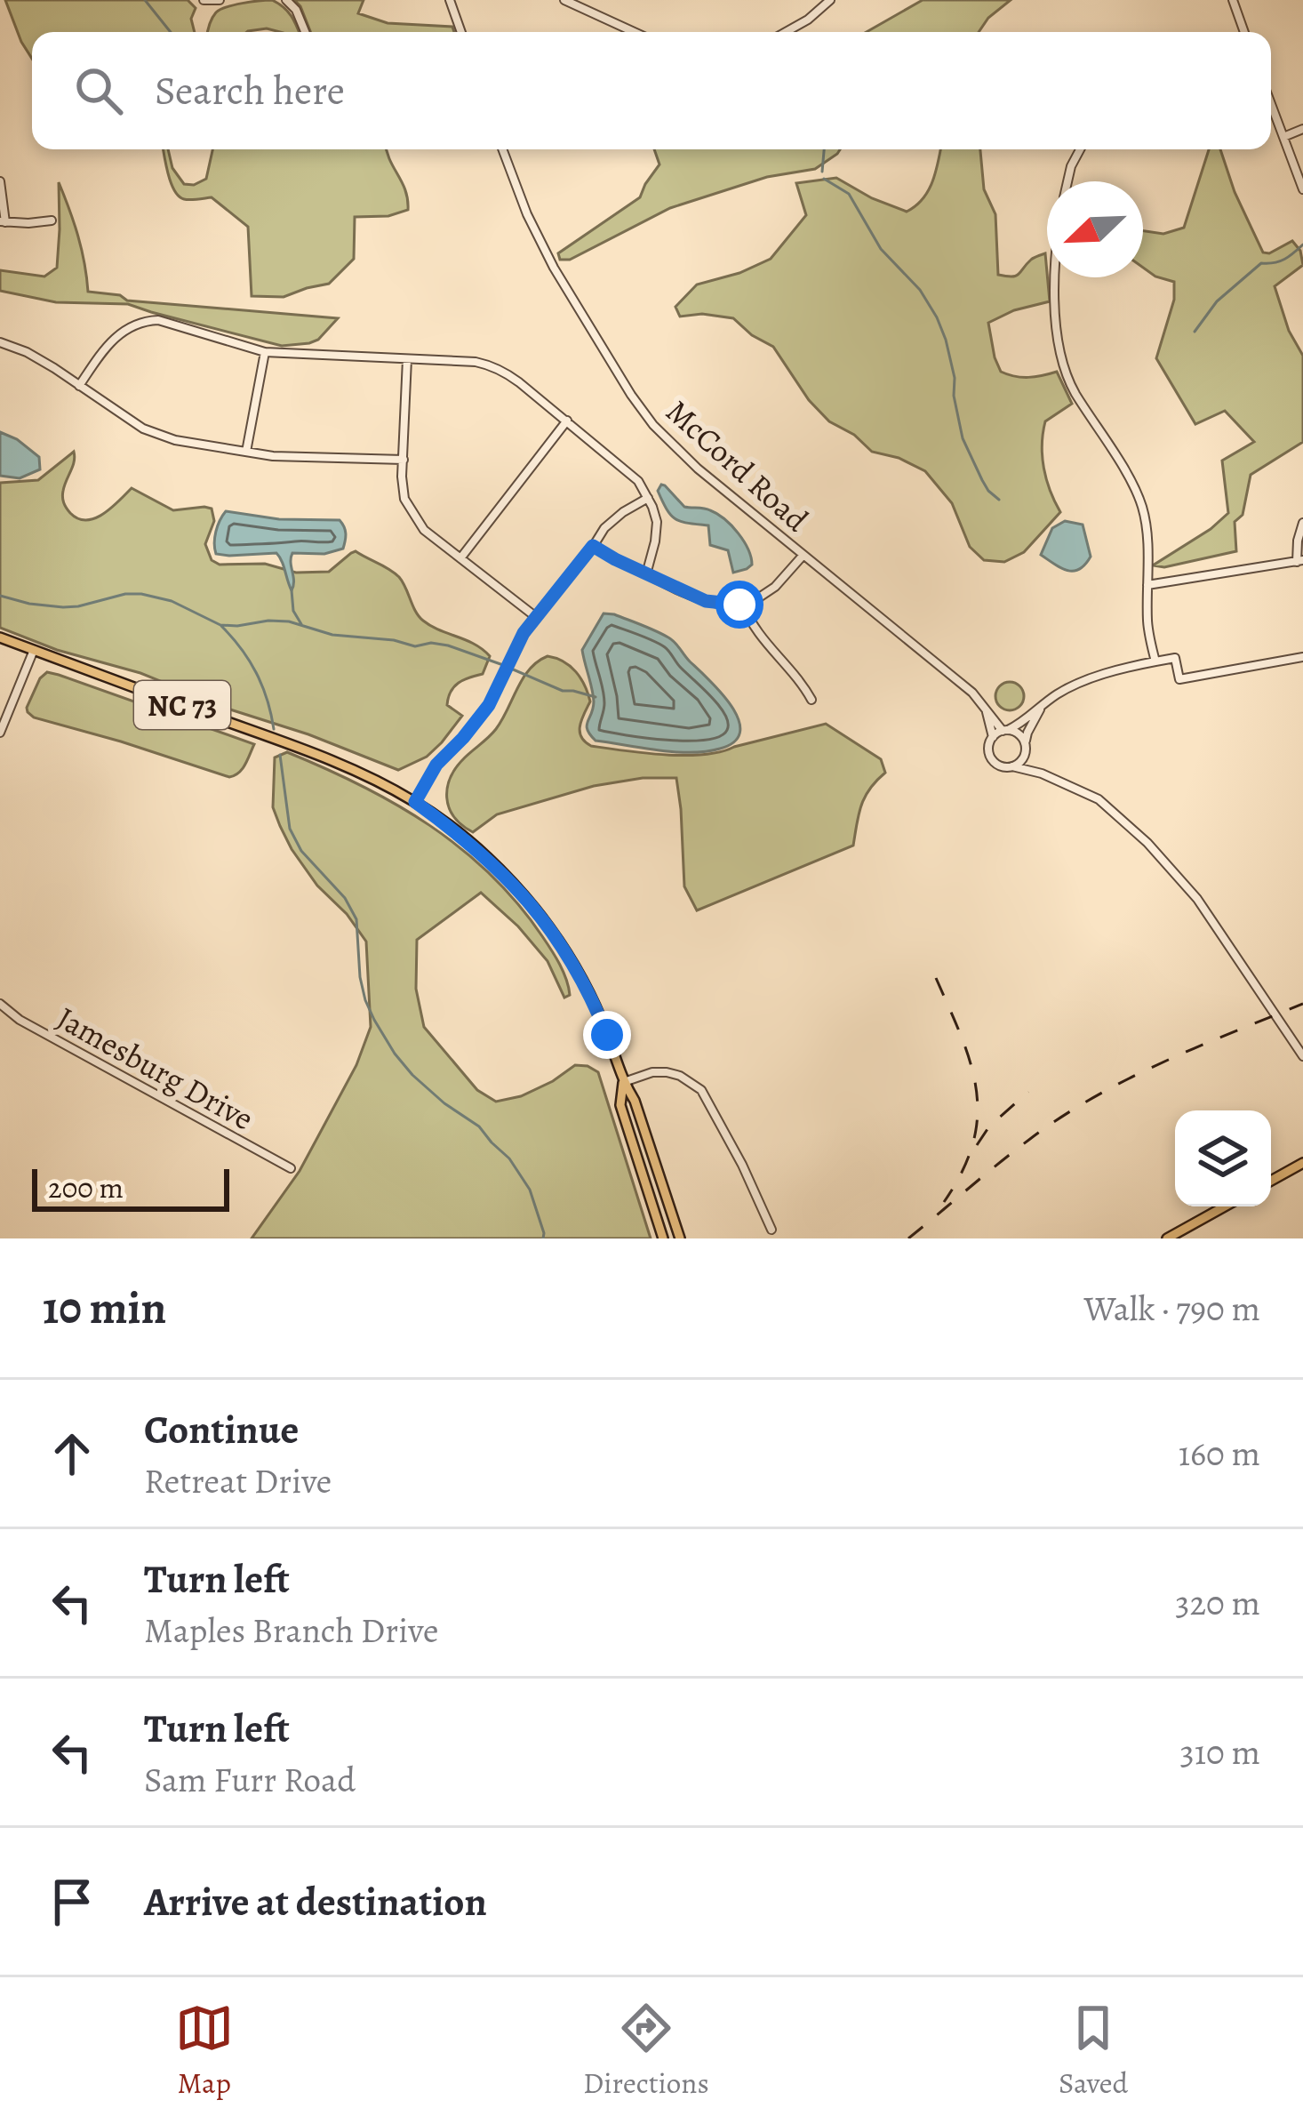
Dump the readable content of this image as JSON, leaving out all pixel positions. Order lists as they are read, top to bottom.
{
  "streets": {
    "main road": ["NC 73"],
    "street": ["McCord Road", "Jamesburg Drive"]
  },
  "scale_bar": "200 m",
  "north": "bottom left",
  "page": {
    "search": "Search here",
    "scale": "200 m",
    "heading": ["10 min", "Walk · 790 m"],
    "list": [
      ["Continue", "Retreat Drive", "160 m"],
      ["Turn left", "Maples Branch Drive", "320 m"],
      ["Turn left", "Sam Furr Road", "310 m"],
      "Arrive at destination"
    ],
    "nav": ["Map", "Directions", "Saved"]
  }
}
